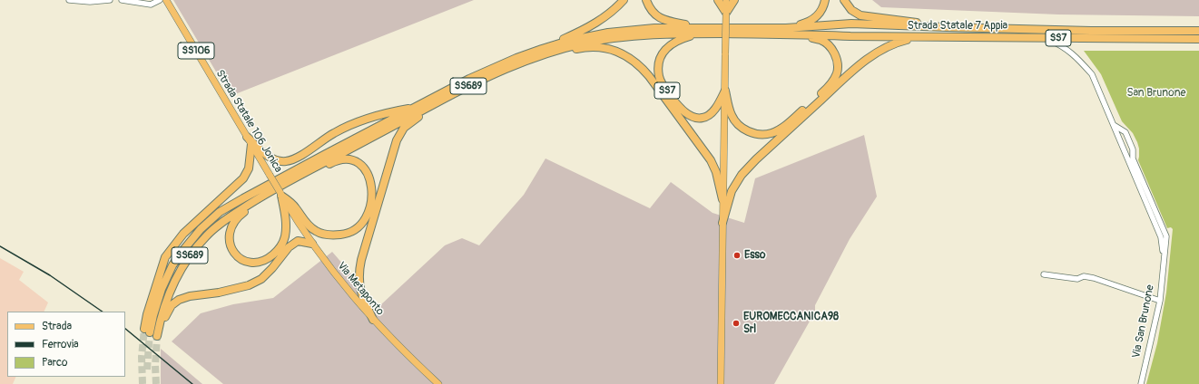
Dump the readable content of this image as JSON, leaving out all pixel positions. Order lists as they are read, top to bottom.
{
  "streets": {
    "highway": ["Strada Statale 7 Appia", "SS7", "SS689"],
    "main road": ["SS106", "Strada Statale 106 Jonica", "Via Metaponto"],
    "street": ["Via San Brunone"]
  },
  "crossings": [
    ["Strada Statale 7 Appia", "SS689"],
    ["SS7", "SS689"],
    ["SS689", "Strada Statale 106 Jonica"],
    ["SS689", "Via Metaponto"],
    ["Strada Statale 106 Jonica", "Via Metaponto"]
  ],
  "parks": ["San Brunone"],
  "places": ["Esso", "EUROMECCANICA98 Srl"],
  "legend": ["Strada", "Ferrovia", "Parco"]
}
